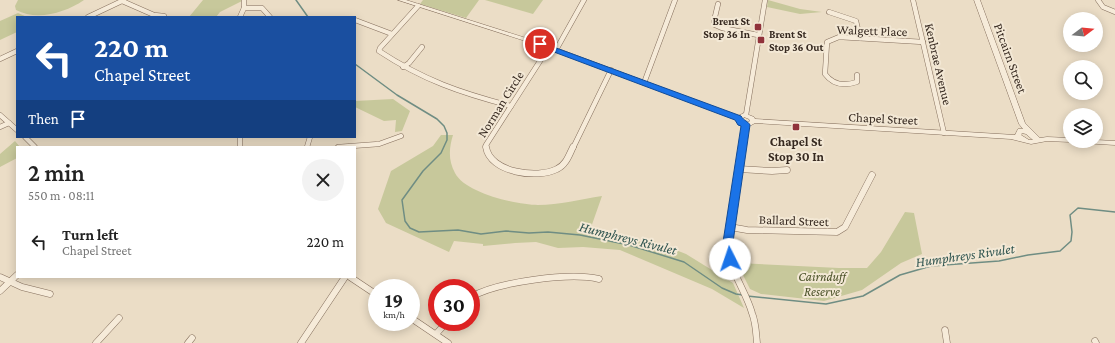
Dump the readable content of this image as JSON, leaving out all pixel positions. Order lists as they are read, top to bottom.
{
  "streets": {
    "street": [
      "Walgett Place",
      "Pitcairn Street",
      "Kenbrae Avenue",
      "Norman Circle",
      "Chapel Street",
      "Ballard Street"
    ]
  },
  "crossings": [
    ["Walgett Place", "Kenbrae Avenue"],
    ["Pitcairn Street", "Chapel Street"],
    ["Kenbrae Avenue", "Chapel Street"]
  ],
  "water": ["Humphreys Rivulet"],
  "parks": ["Cairnduff Reserve"],
  "places": {
    "transit": ["Brent St Stop 36 In", "Brent St Stop 36 Out", "Chapel St Stop 30 In"]
  },
  "north": "right",
  "page": {
    "turn": ["220 m", "Chapel Street"],
    "then": "Then",
    "heading": ["2 min", "550 m · 08:11"],
    "list": [
      {
        "name": "Turn left",
        "note": "Chapel Street",
        "value": "220 m"
      }
    ],
    "speed": "19 km/h",
    "limit": "30"
  }
}
